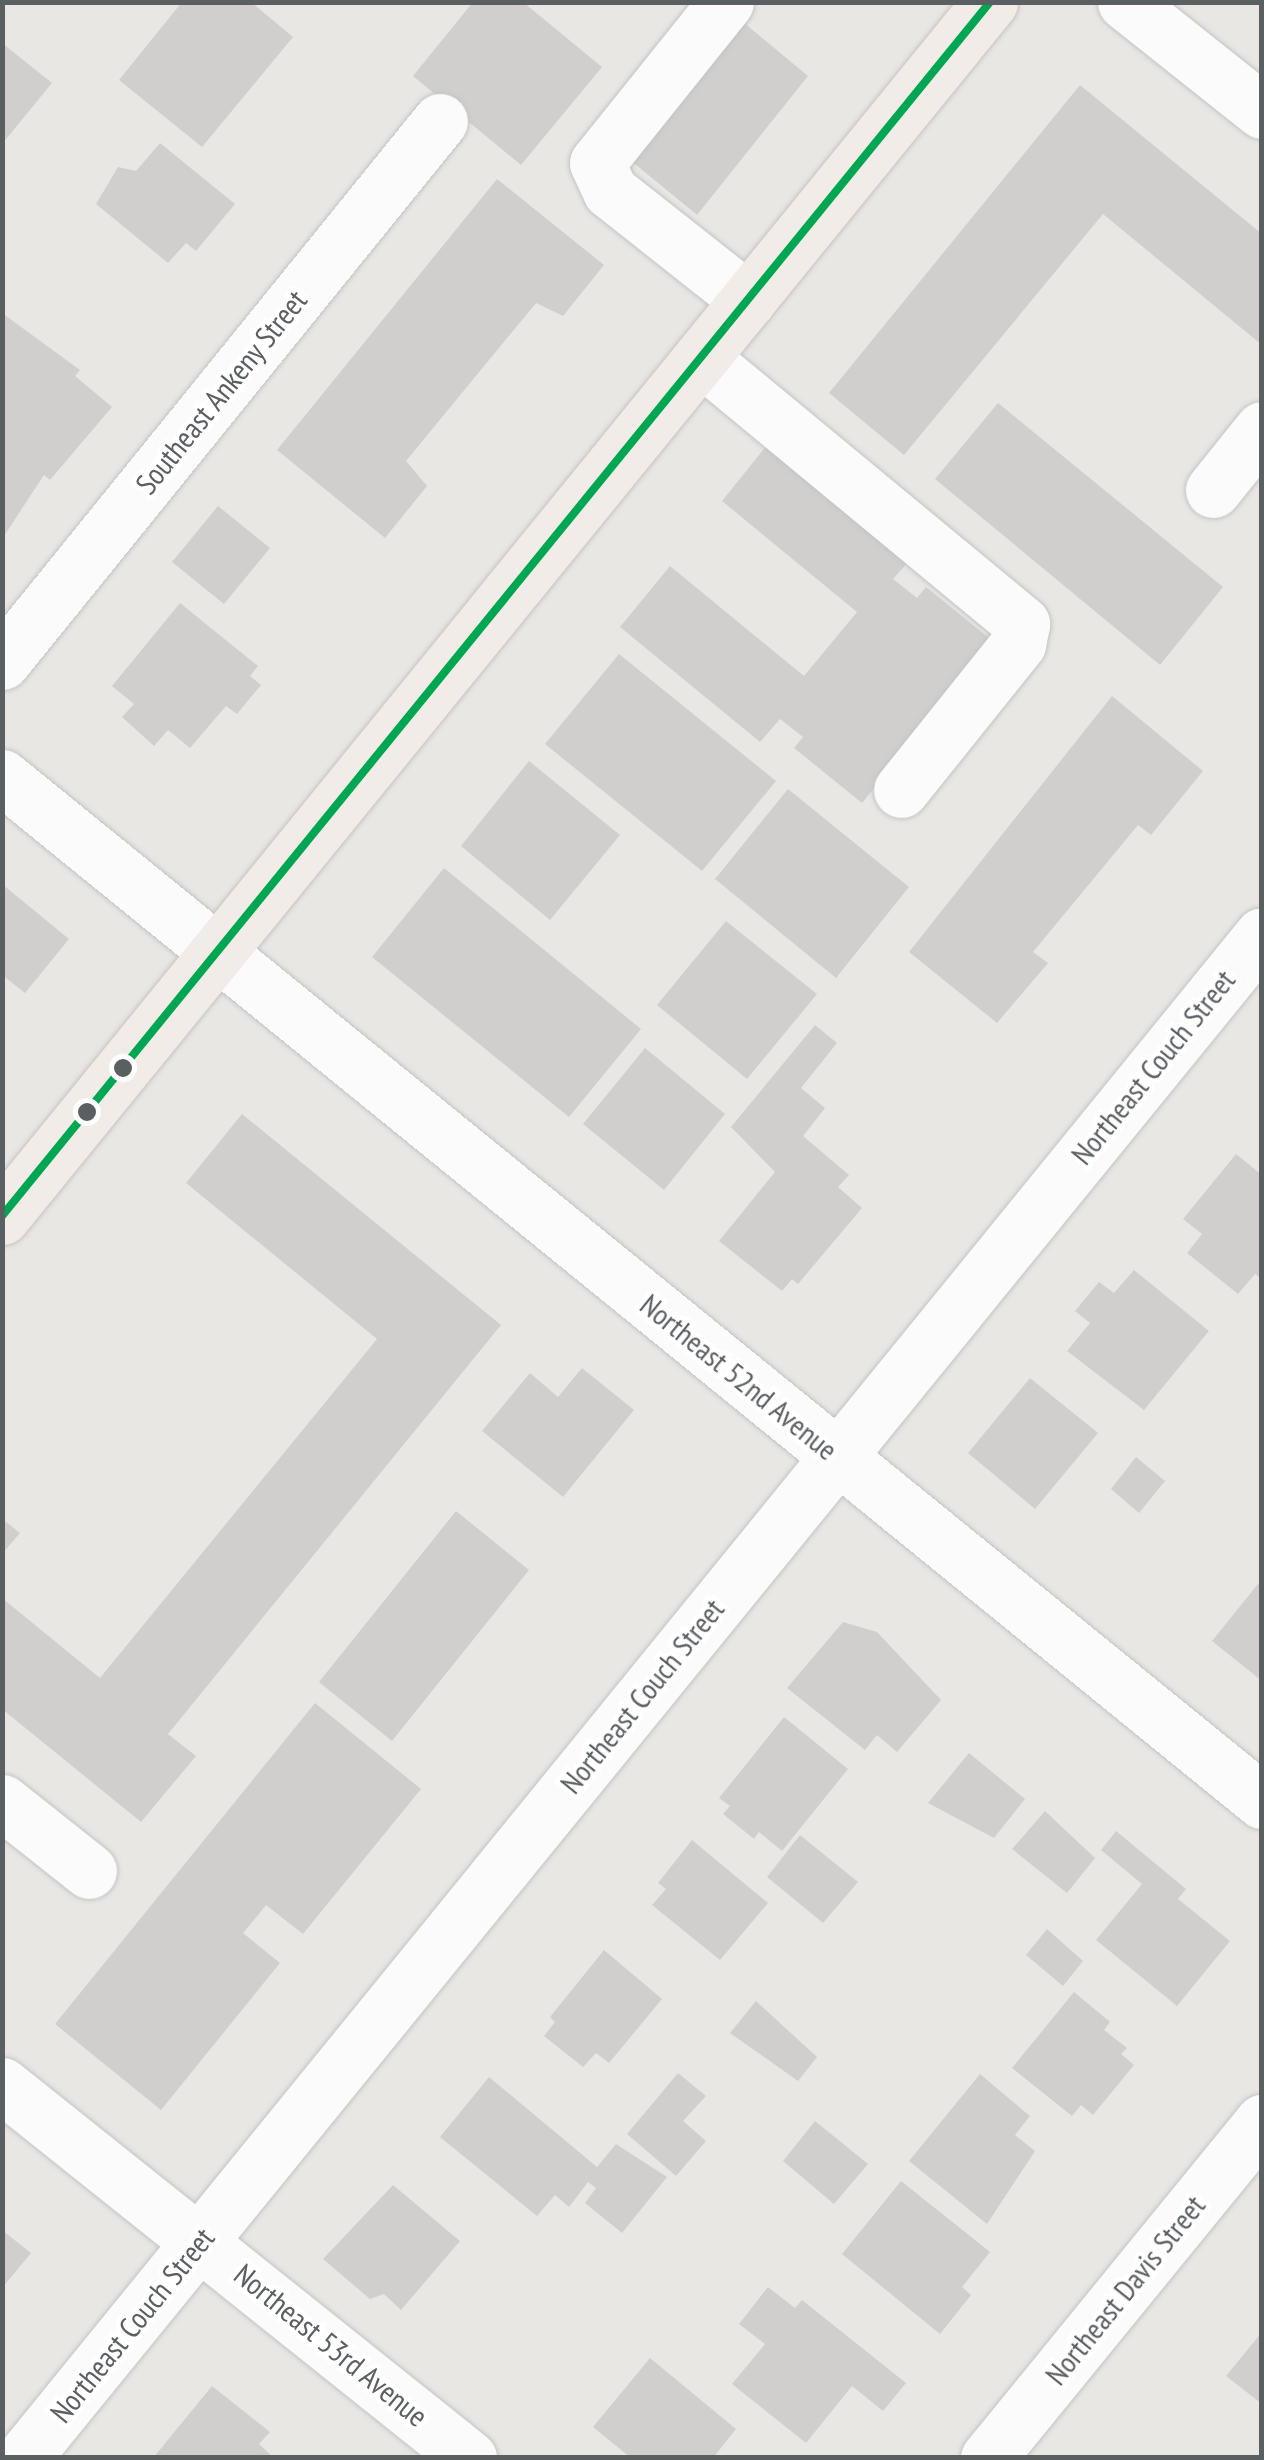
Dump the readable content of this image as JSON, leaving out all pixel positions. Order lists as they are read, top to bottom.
{
  "streets": {
    "street": [
      "Southeast Ankeny Street",
      "Northeast Couch Street",
      "Northeast 52nd Avenue",
      "Northeast Davis Street",
      "Northeast 53rd Avenue"
    ]
  },
  "crossings": [
    ["Northeast Couch Street", "Northeast 52nd Avenue"],
    ["Northeast Couch Street", "Northeast 53rd Avenue"]
  ]
}
